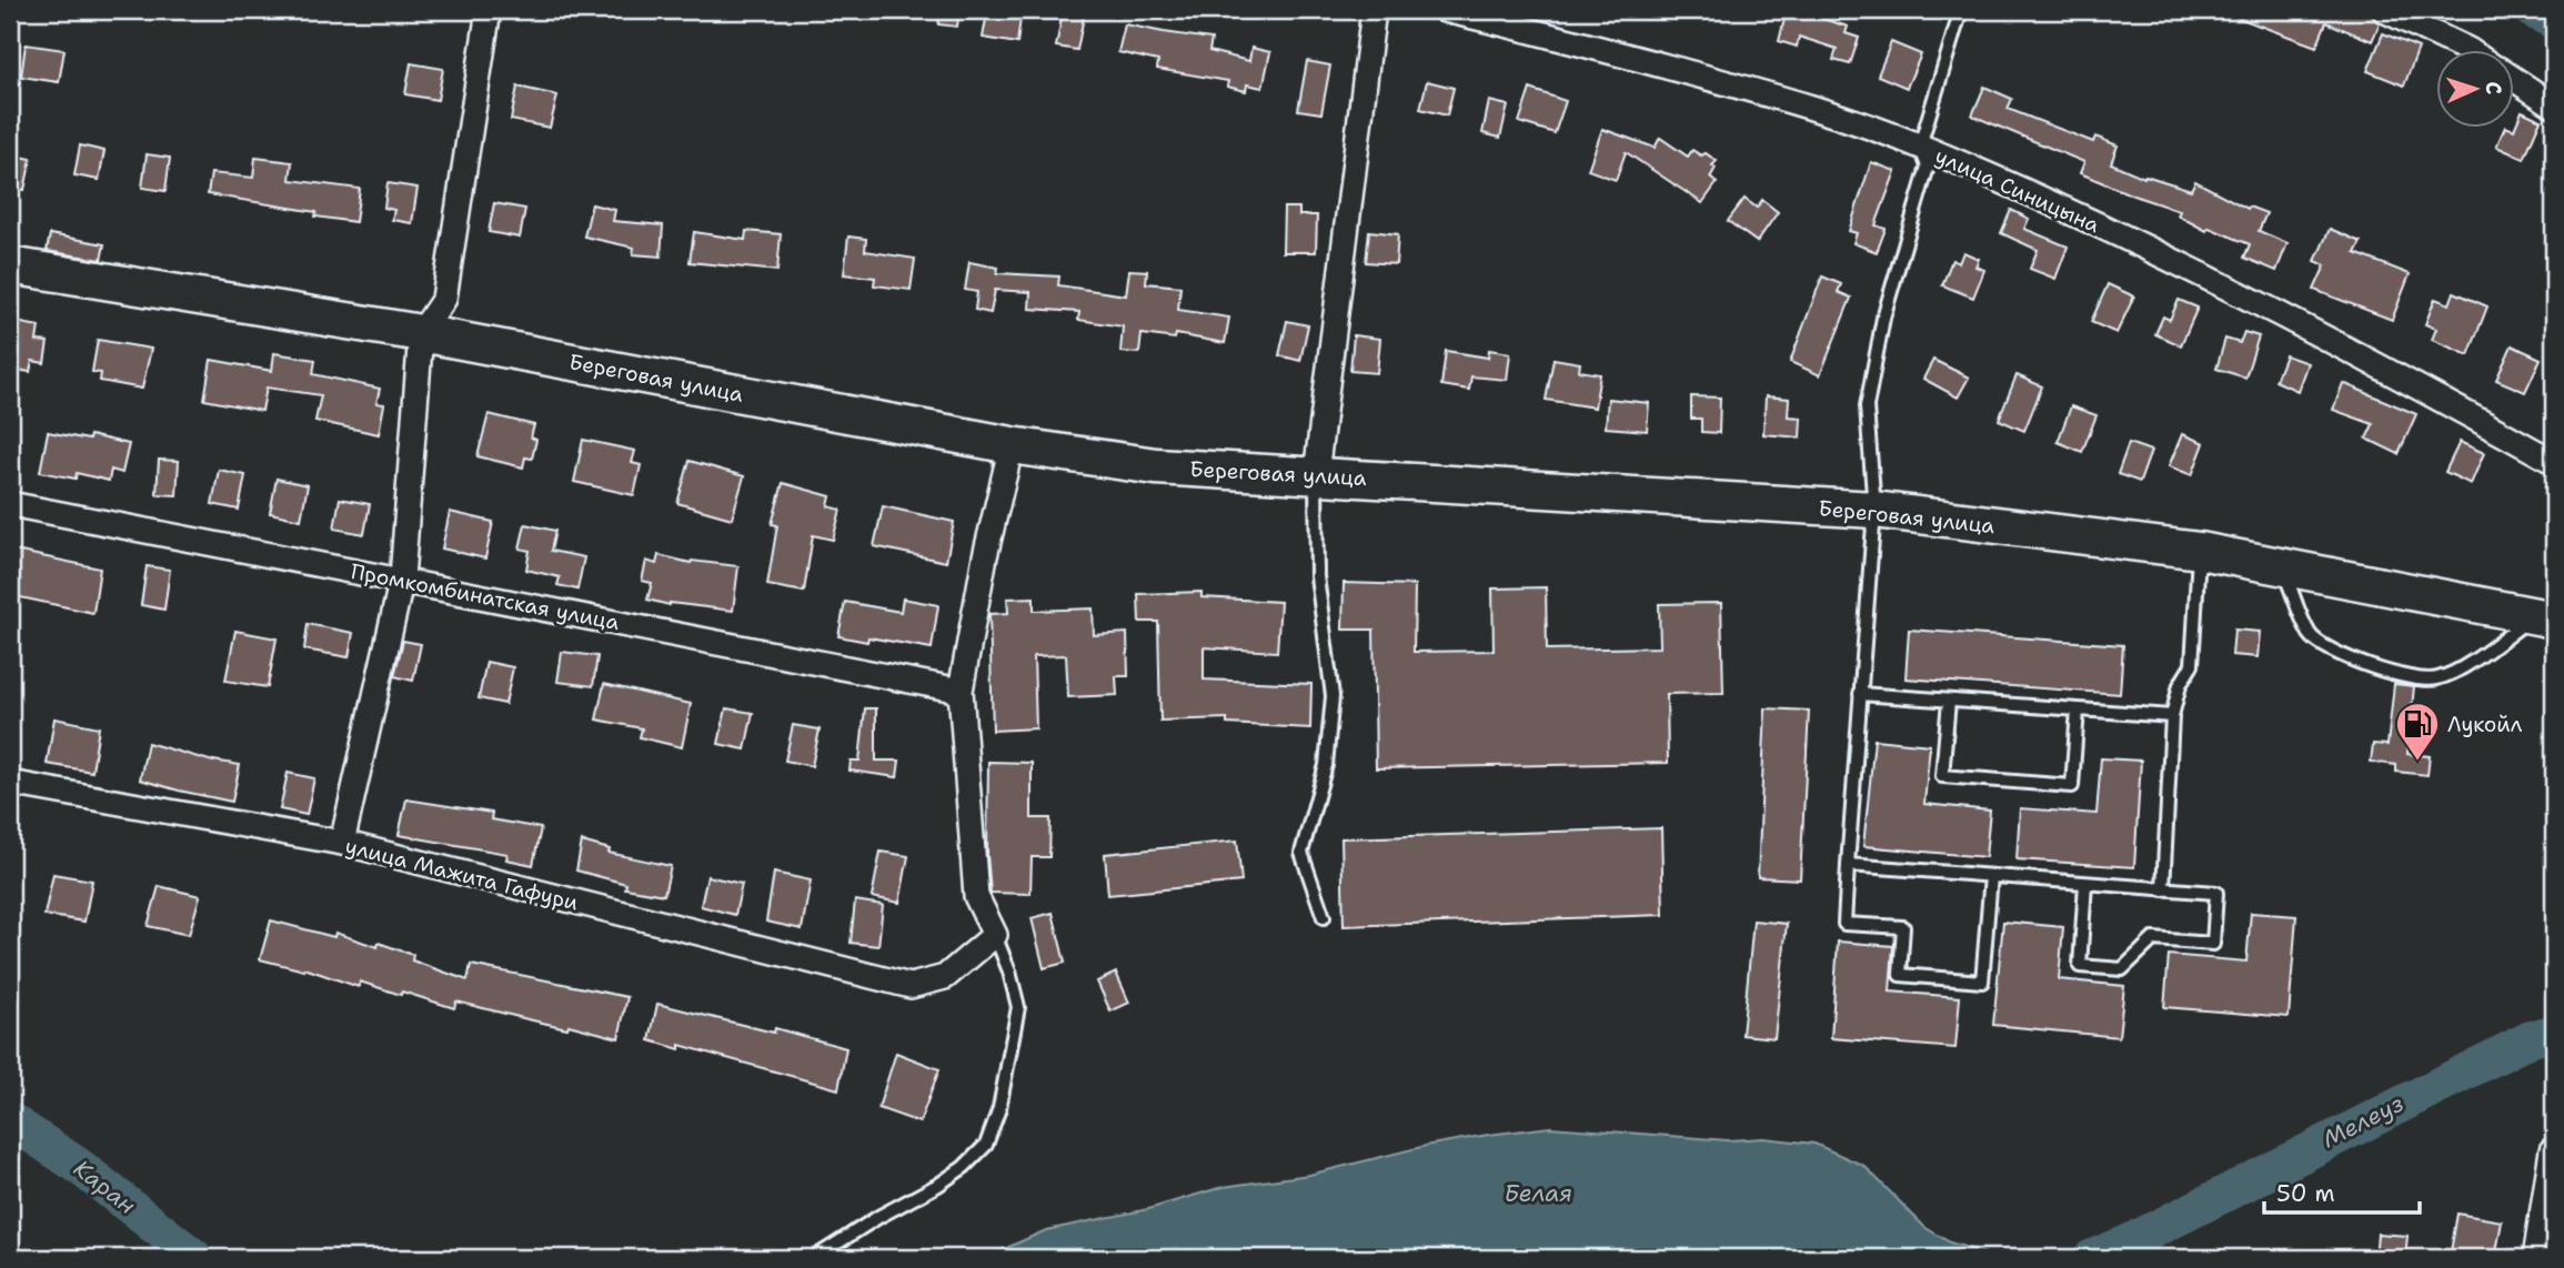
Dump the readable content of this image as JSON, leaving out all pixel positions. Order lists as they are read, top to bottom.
{
  "streets": {
    "main road": ["Береговая улица"],
    "street": ["улица Синицына", "Промкомбинатская улица", "улица Мажита Гафури"]
  },
  "water": ["Мелеуз", "Каран", "Белая"],
  "places": {
    "fuel station": ["Лукойл"]
  },
  "scale_bar": "50 m",
  "north": "right"
}
